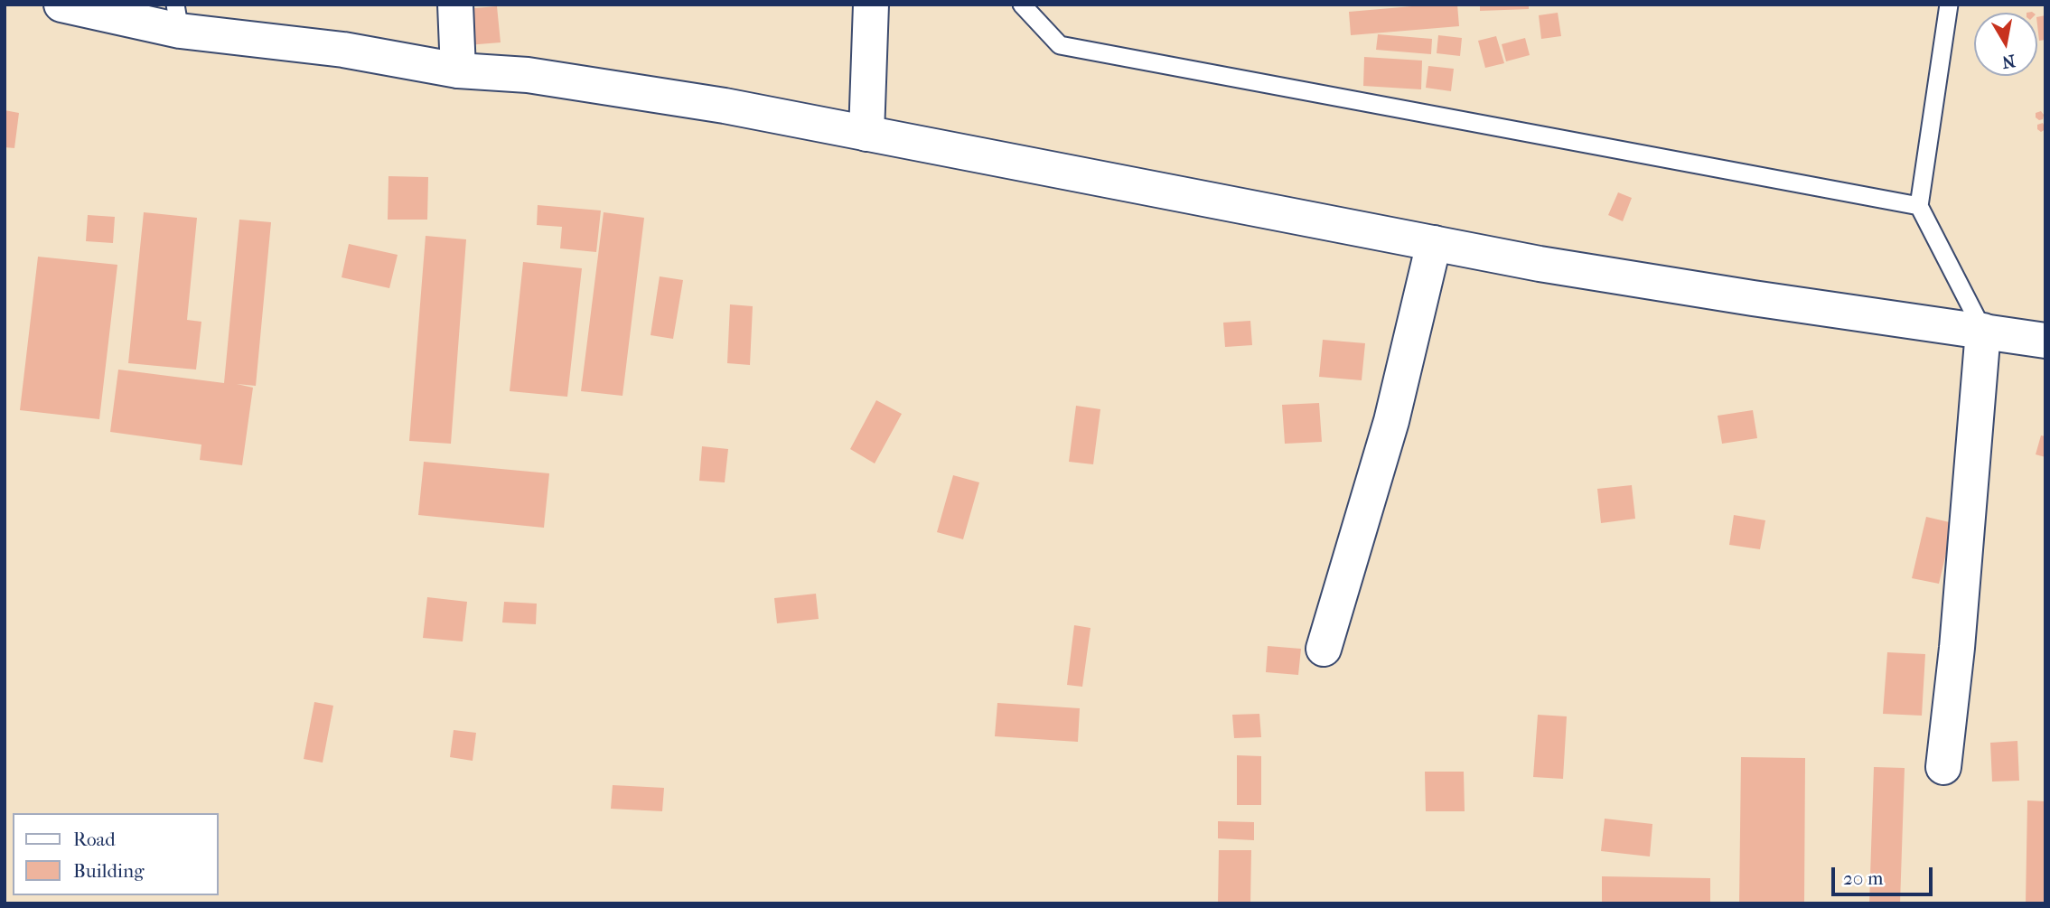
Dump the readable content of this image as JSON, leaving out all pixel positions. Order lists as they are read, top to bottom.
{
  "legend": ["Road", "Building"],
  "scale_bar": "20 m",
  "north": "bottom"
}
